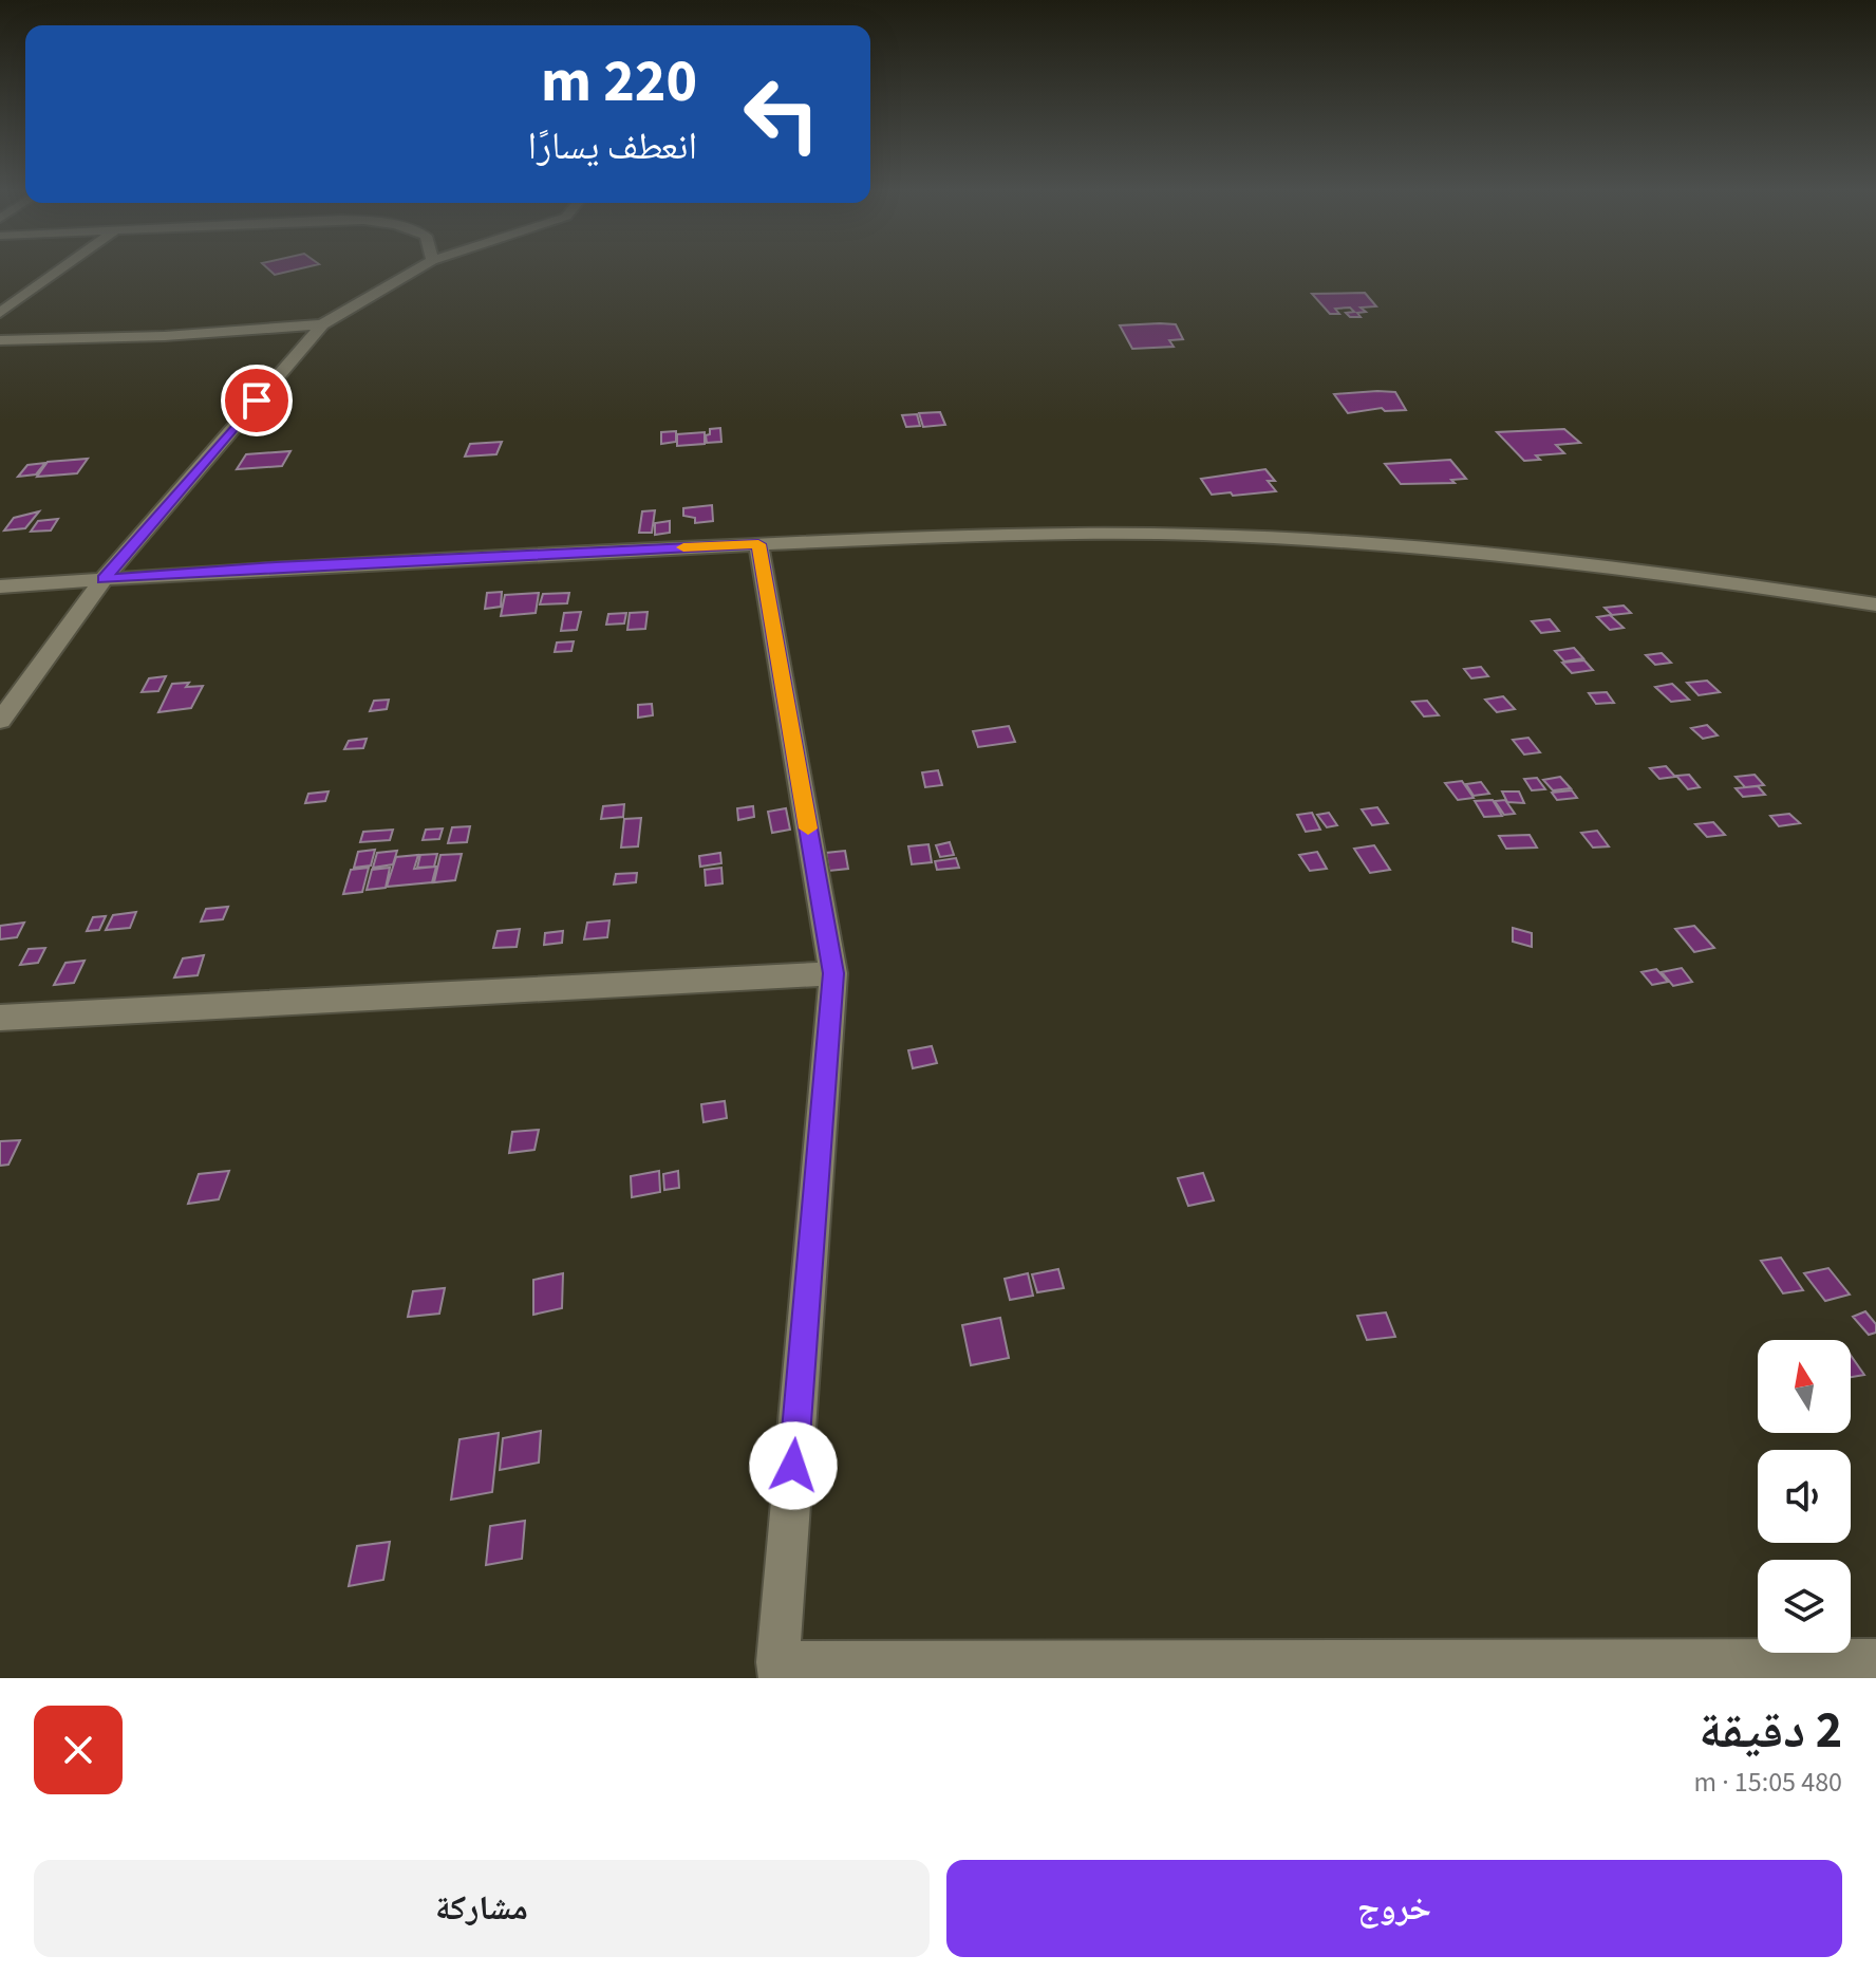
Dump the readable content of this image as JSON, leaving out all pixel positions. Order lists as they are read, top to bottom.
{
  "north": "top",
  "page": {
    "turn": ["220 m", "انعطف يسارًا"],
    "heading": ["2 دقيقة", "480 m · 15:05"],
    "buttons": ["خروج", "مشاركة"]
  }
}
